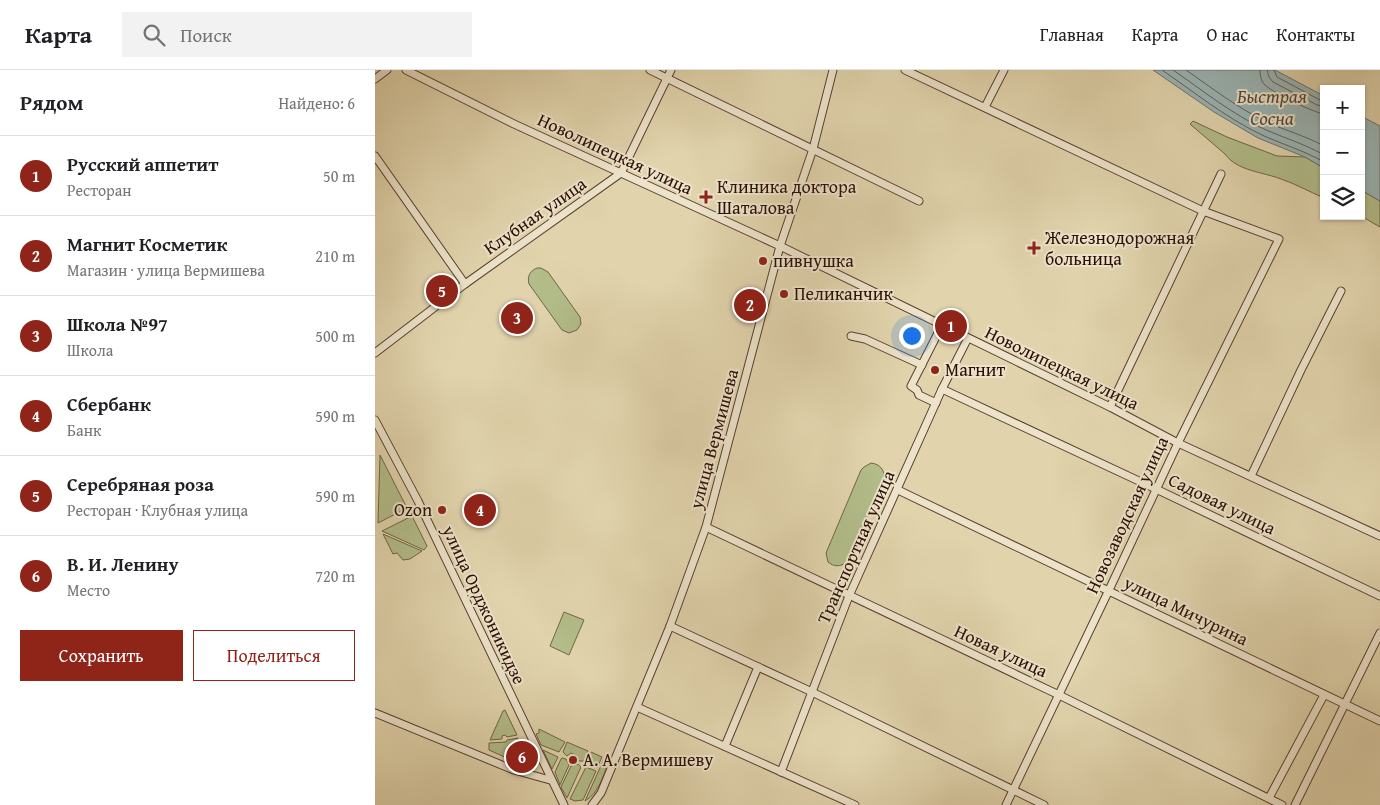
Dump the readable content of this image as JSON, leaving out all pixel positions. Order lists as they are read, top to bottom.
{
  "streets": {
    "street": [
      "Новолипецкая улица",
      "Клубная улица",
      "улица Вермишева",
      "Садовая улица",
      "Новозаводская улица",
      "Транспортная улица",
      "улица Орджоникидзе",
      "улица Мичурина",
      "Новая улица"
    ]
  },
  "crossings": [
    ["Новолипецкая улица", "Клубная улица"],
    ["Новолипецкая улица", "улица Вермишева"],
    ["Новолипецкая улица", "Новозаводская улица"],
    ["Новолипецкая улица", "Транспортная улица"],
    ["улица Вермишева", "Новая улица"],
    ["Садовая улица", "Новозаводская улица"],
    ["Садовая улица", "Транспортная улица"],
    ["Новозаводская улица", "улица Мичурина"],
    ["Новозаводская улица", "Новая улица"],
    ["Транспортная улица", "улица Мичурина"],
    ["Транспортная улица", "Новая улица"]
  ],
  "water": ["Быстрая Сосна"],
  "places": {
    "health": ["Клиника доктора Шаталова", "Железнодорожная больница"],
    "other": [
      "пивнушка",
      "Пеликанчик",
      "Магнит",
      "Ozon",
      "А. А. Вермишеву"
    ]
  },
  "page": {
    "header": "Карта",
    "search": "Поиск",
    "nav": [
      "Главная",
      "Карта",
      "О нас",
      "Контакты"
    ],
    "heading": ["Рядом", "Найдено: 6"],
    "map_buttons": ["+", "−"],
    "list": [
      {
        "mark": "1",
        "name": "Русский аппетит",
        "note": "Ресторан",
        "value": "50 m"
      },
      {
        "mark": "2",
        "name": "Магнит Косметик",
        "note": "Магазин · улица Вермишева",
        "value": "210 m"
      },
      {
        "mark": "3",
        "name": "Школа №97",
        "note": "Школа",
        "value": "500 m"
      },
      {
        "mark": "4",
        "name": "Сбербанк",
        "note": "Банк",
        "value": "590 m"
      },
      {
        "mark": "5",
        "name": "Серебряная роза",
        "note": "Ресторан · Клубная улица",
        "value": "590 m"
      },
      {
        "mark": "6",
        "name": "В. И. Ленину",
        "note": "Место",
        "value": "720 m"
      }
    ],
    "pins": [
      "5",
      "2",
      "3",
      "1",
      "4",
      "6"
    ],
    "buttons": ["Сохранить", "Поделиться"]
  }
}
